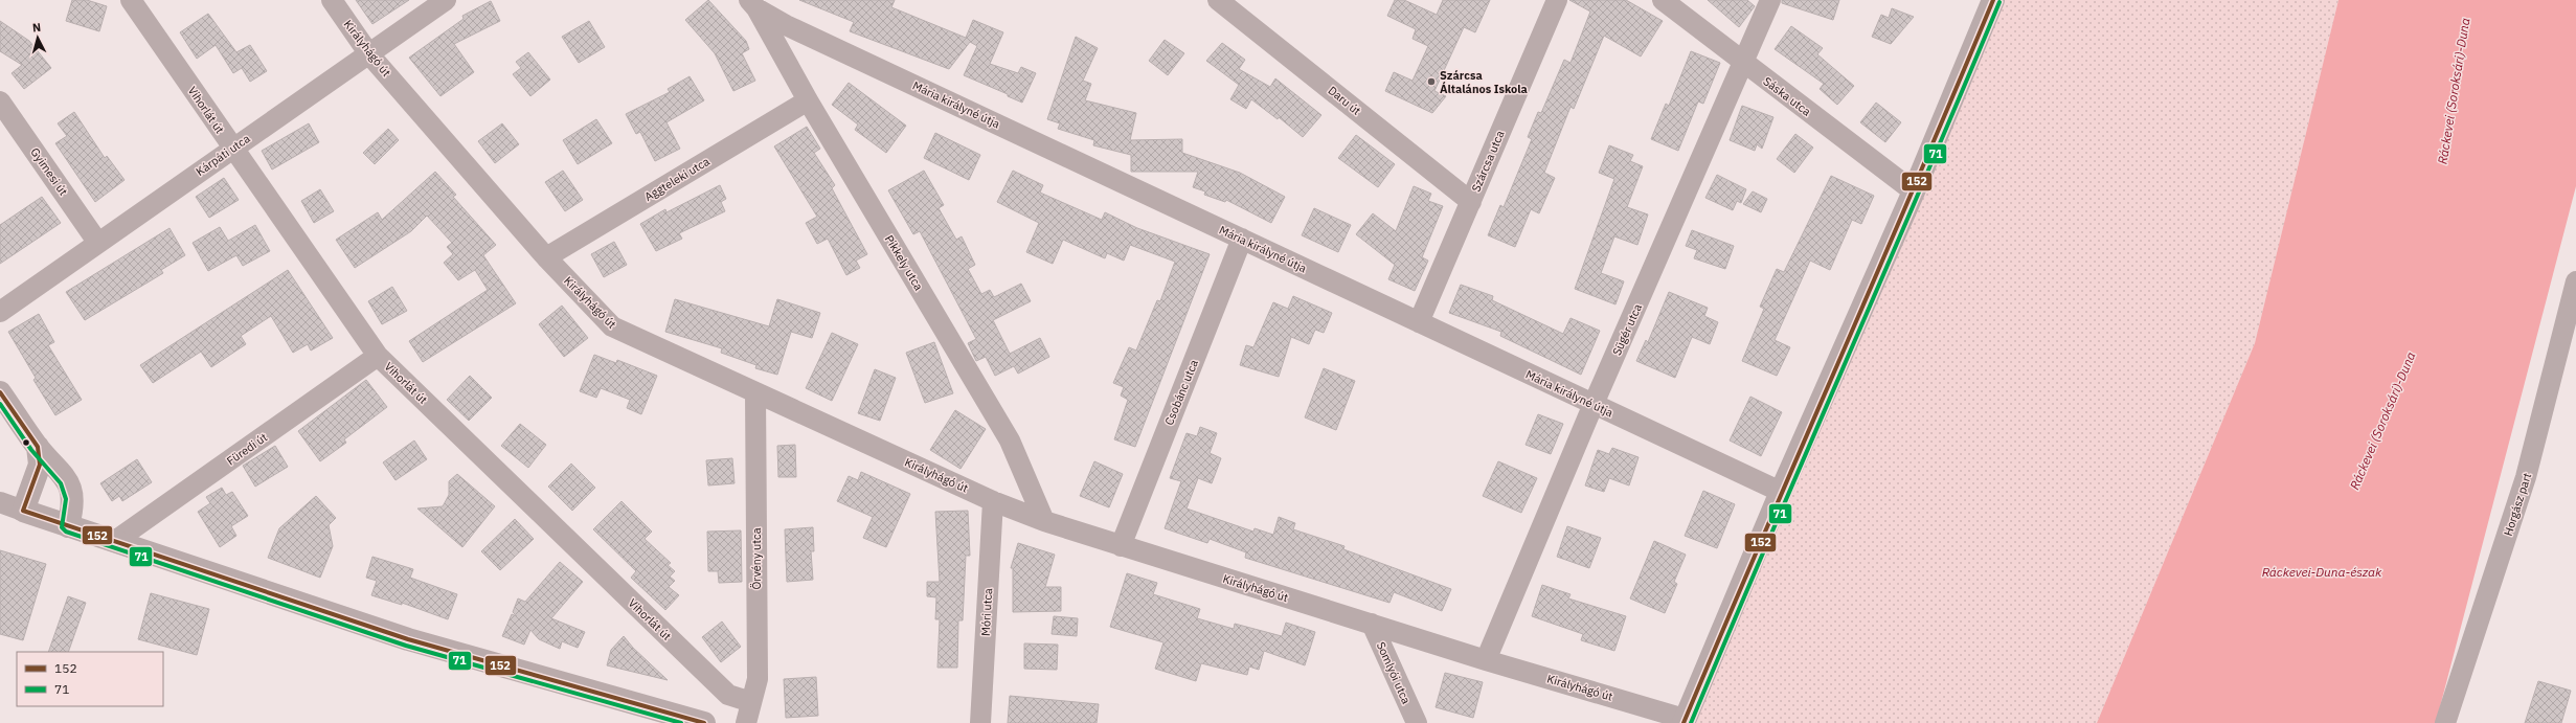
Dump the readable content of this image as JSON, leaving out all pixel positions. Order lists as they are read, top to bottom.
{
  "streets": {
    "street": [
      "Királyhágó út",
      "Sáska utca",
      "Daru út",
      "Mária királyné útja",
      "Vihorlát út",
      "Kárpáti utca",
      "Szárcsa utca",
      "Gyimesi út",
      "Aggteleki utca",
      "Pikkely utca",
      "Sügér utca",
      "Csobánc utca",
      "Füredi út",
      "Horgász part",
      "Örvény utca",
      "Móri utca",
      "Somlyói utca"
    ]
  },
  "crossings": [
    ["Királyhágó út", "Kárpáti utca"],
    ["Királyhágó út", "Aggteleki utca"],
    ["Királyhágó út", "Pikkely utca"],
    ["Királyhágó út", "Sügér utca"],
    ["Királyhágó út", "Csobánc utca"],
    ["Királyhágó út", "Örvény utca"],
    ["Királyhágó út", "Móri utca"],
    ["Királyhágó út", "Somlyói utca"],
    ["Sáska utca", "Sügér utca"],
    ["Daru út", "Szárcsa utca"],
    ["Mária királyné útja", "Szárcsa utca"],
    ["Mária királyné útja", "Pikkely utca"],
    ["Mária királyné útja", "Sügér utca"],
    ["Mária királyné útja", "Csobánc utca"],
    ["Vihorlát út", "Kárpáti utca"],
    ["Vihorlát út", "Füredi út"],
    ["Vihorlát út", "Örvény utca"],
    ["Kárpáti utca", "Gyimesi út"],
    ["Aggteleki utca", "Pikkely utca"]
  ],
  "water": ["Ráckevei (Soroksári)-Duna", "Ráckevei-Duna-észak"],
  "places": ["Szárcsa Általános Iskola"],
  "lines": ["transit line 152", "transit line 71"],
  "legend": ["152", "71"],
  "north": "top"
}
